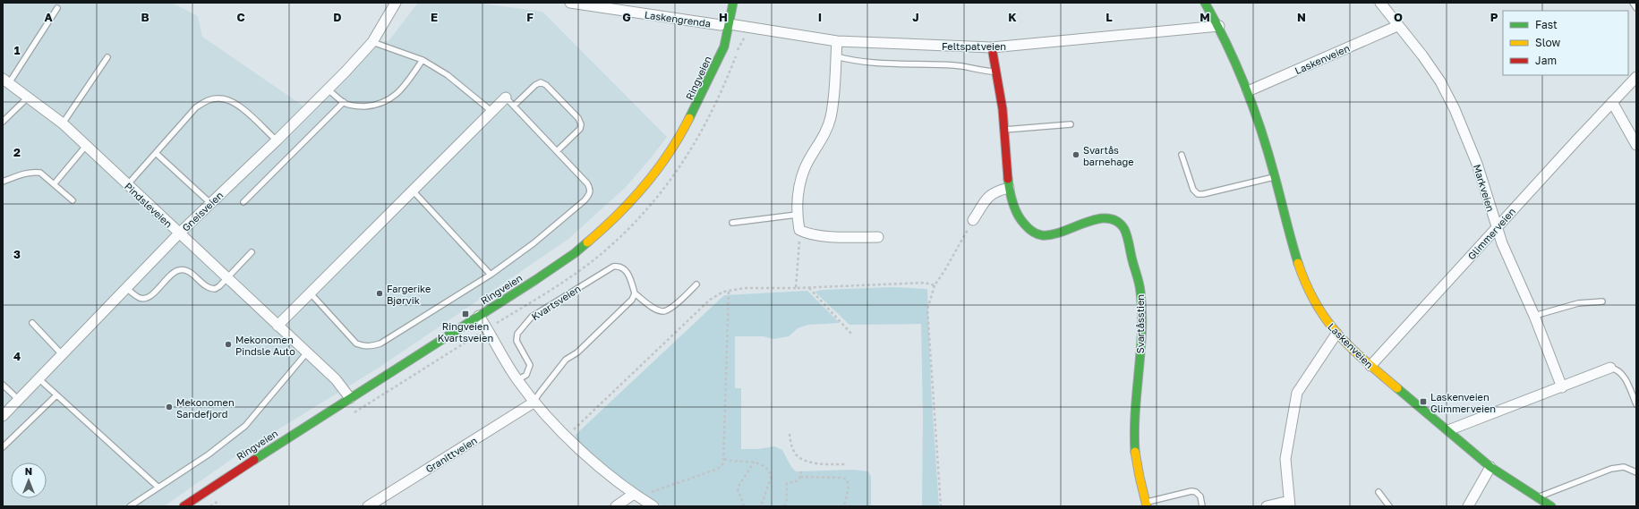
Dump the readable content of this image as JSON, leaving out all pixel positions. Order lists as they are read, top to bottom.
{
  "streets": {
    "street": [
      "Laskengrenda",
      "Feltspatveien",
      "Laskenveien",
      "Ringveien",
      "Markveien",
      "Pindsleveien",
      "Gneisveien",
      "Glimmerveien",
      "Svartåsstien",
      "Granittveien"
    ],
    "lane": ["Kvartsveien"]
  },
  "crossings": [
    ["Laskengrenda", "Feltspatveien"],
    ["Laskengrenda", "Ringveien"],
    ["Feltspatveien", "Laskenveien"],
    ["Feltspatveien", "Ringveien"],
    ["Feltspatveien", "Svartåsstien"],
    ["Laskenveien", "Markveien"],
    ["Laskenveien", "Glimmerveien"],
    ["Ringveien", "Pindsleveien"],
    ["Markveien", "Glimmerveien"],
    ["Pindsleveien", "Gneisveien"]
  ],
  "places": {
    "other": [
      "Svartås barnehage",
      "Fargerike Bjørvik",
      "Mekonomen Pindsle Auto",
      "Mekonomen Sandefjord"
    ],
    "transit": ["Ringveien Kvartsveien", "Laskenveien Glimmerveien"]
  },
  "legend": ["Fast", "Slow", "Jam"],
  "north": "top",
  "grid": {
    "columns": [
      "A",
      "B",
      "C",
      "D",
      "E",
      "F",
      "G",
      "H",
      "I",
      "J",
      "K",
      "L",
      "M",
      "N",
      "O",
      "P"
    ],
    "rows": [
      "1",
      "2",
      "3",
      "4"
    ]
  }
}
